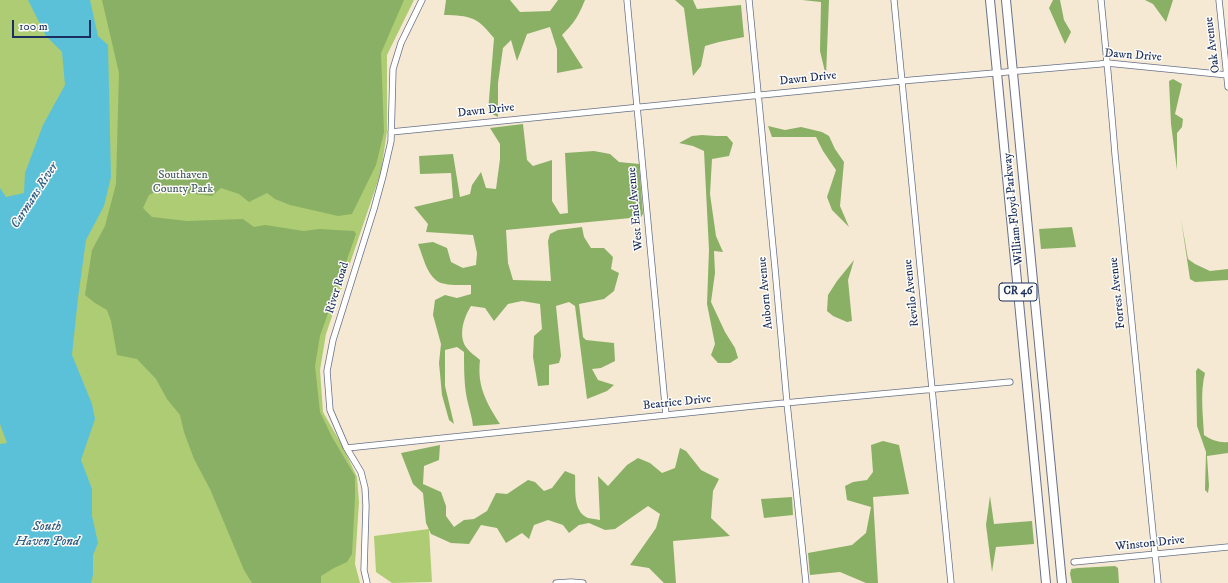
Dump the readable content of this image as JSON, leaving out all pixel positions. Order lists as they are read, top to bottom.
{
  "streets": {
    "highway": ["William Floyd Parkway", "CR 46"],
    "street": [
      "Oak Avenue",
      "Dawn Drive",
      "West End Avenue",
      "River Road",
      "Auborn Avenue",
      "Revilo Avenue",
      "Forrest Avenue",
      "Beatrice Drive",
      "Winston Drive"
    ]
  },
  "crossings": [
    ["Oak Avenue", "Dawn Drive"],
    ["Dawn Drive", "West End Avenue"],
    ["Dawn Drive", "William Floyd Parkway"],
    ["Dawn Drive", "River Road"],
    ["Dawn Drive", "Auborn Avenue"],
    ["Dawn Drive", "Revilo Avenue"],
    ["Dawn Drive", "Forrest Avenue"],
    ["West End Avenue", "Beatrice Drive"],
    ["River Road", "Beatrice Drive"],
    ["Auborn Avenue", "Beatrice Drive"],
    ["Revilo Avenue", "Beatrice Drive"],
    ["Forrest Avenue", "Winston Drive"]
  ],
  "water": ["Carmans River", "South Haven Pond"],
  "parks": ["Southaven County Park"],
  "scale_bar": "100 m"
}
